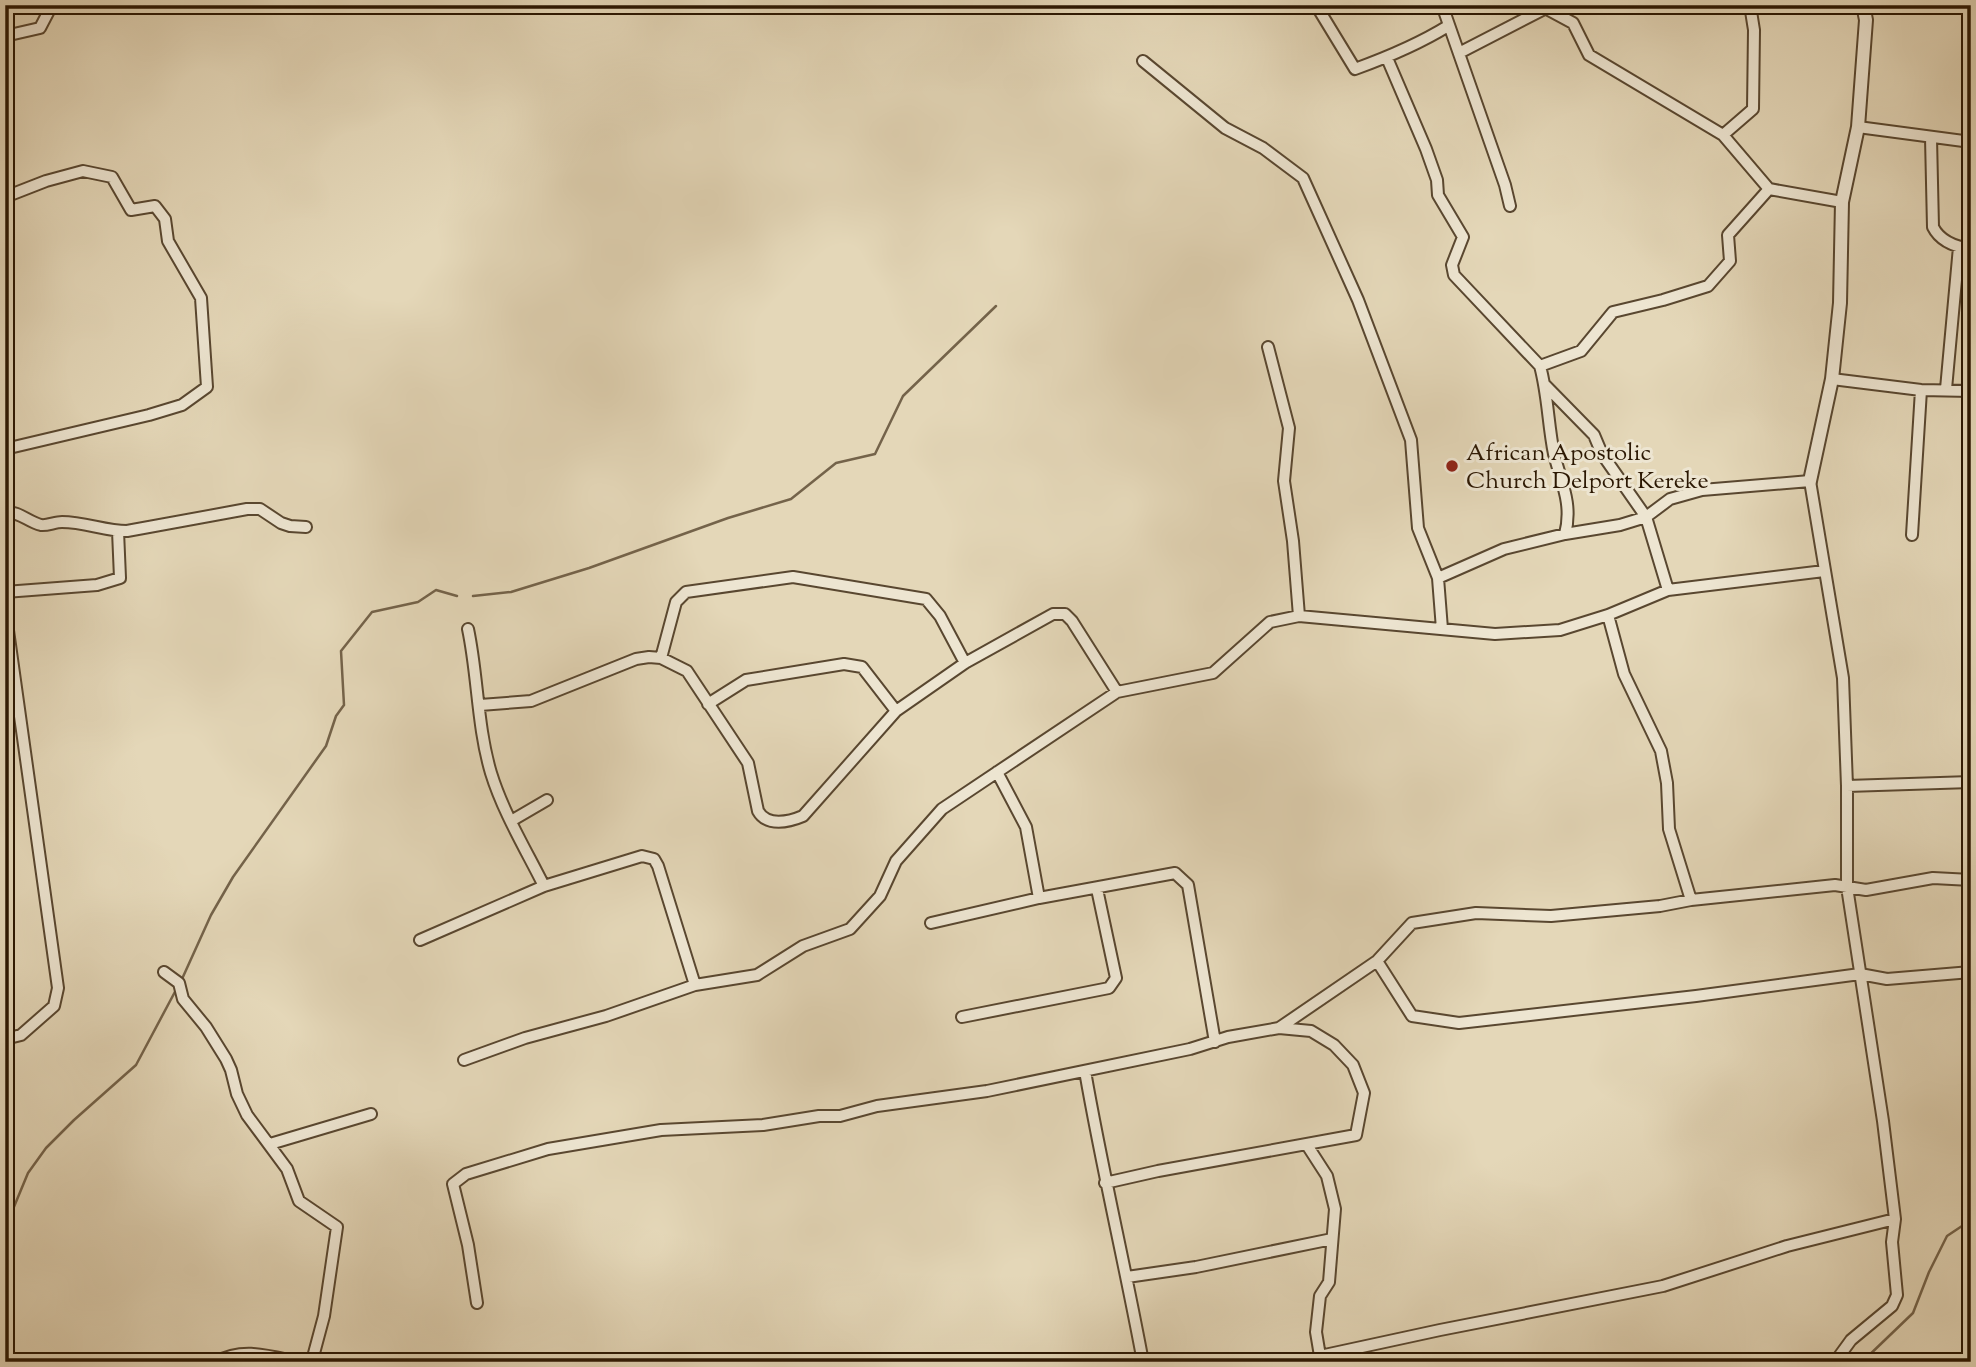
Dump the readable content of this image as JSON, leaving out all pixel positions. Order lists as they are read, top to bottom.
{
  "places": ["African Apostolic Church Delport Kereke"]
}
